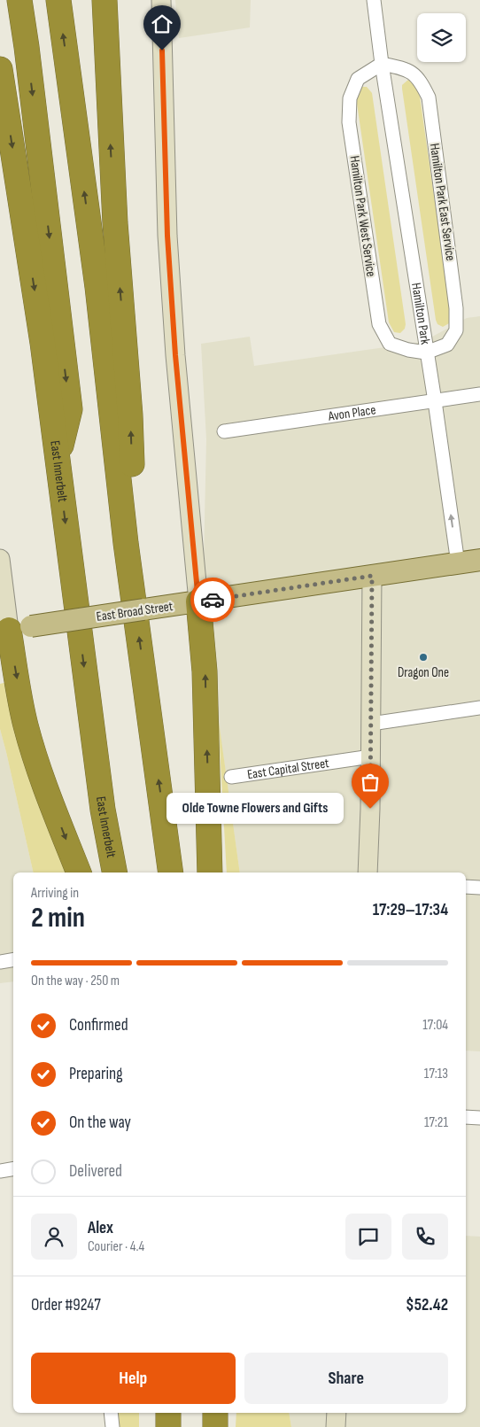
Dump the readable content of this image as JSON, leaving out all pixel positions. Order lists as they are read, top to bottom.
{
  "streets": {
    "highway": ["East Innerbelt"],
    "main road": ["East Broad Street"],
    "street": [
      "Hamilton Park East Service",
      "Hamilton Park West Service",
      "Hamilton Park",
      "Avon Place",
      "East Capital Street"
    ]
  },
  "crossings": [
    ["Hamilton Park East Service", "Hamilton Park West Service"],
    ["Hamilton Park East Service", "Hamilton Park"],
    ["Hamilton Park West Service", "Hamilton Park"],
    ["Hamilton Park", "Avon Place"],
    ["Hamilton Park", "East Broad Street"]
  ],
  "places": ["Dragon One", "Olde Towne Flowers and Gifts"],
  "page": {
    "bubble": "Olde Towne Flowers and Gifts",
    "heading": ["2 min", "Arriving in", "17:29–17:34"],
    "panel": [
      "Alex",
      "Courier · 4.4",
      "Order #9247",
      "$52.42"
    ],
    "bar": "On the way · 250 m",
    "list": [
      ["Confirmed", "17:04"],
      ["Preparing", "17:13"],
      ["On the way", "17:21"],
      "Delivered"
    ],
    "buttons": ["Help", "Share"]
  }
}
